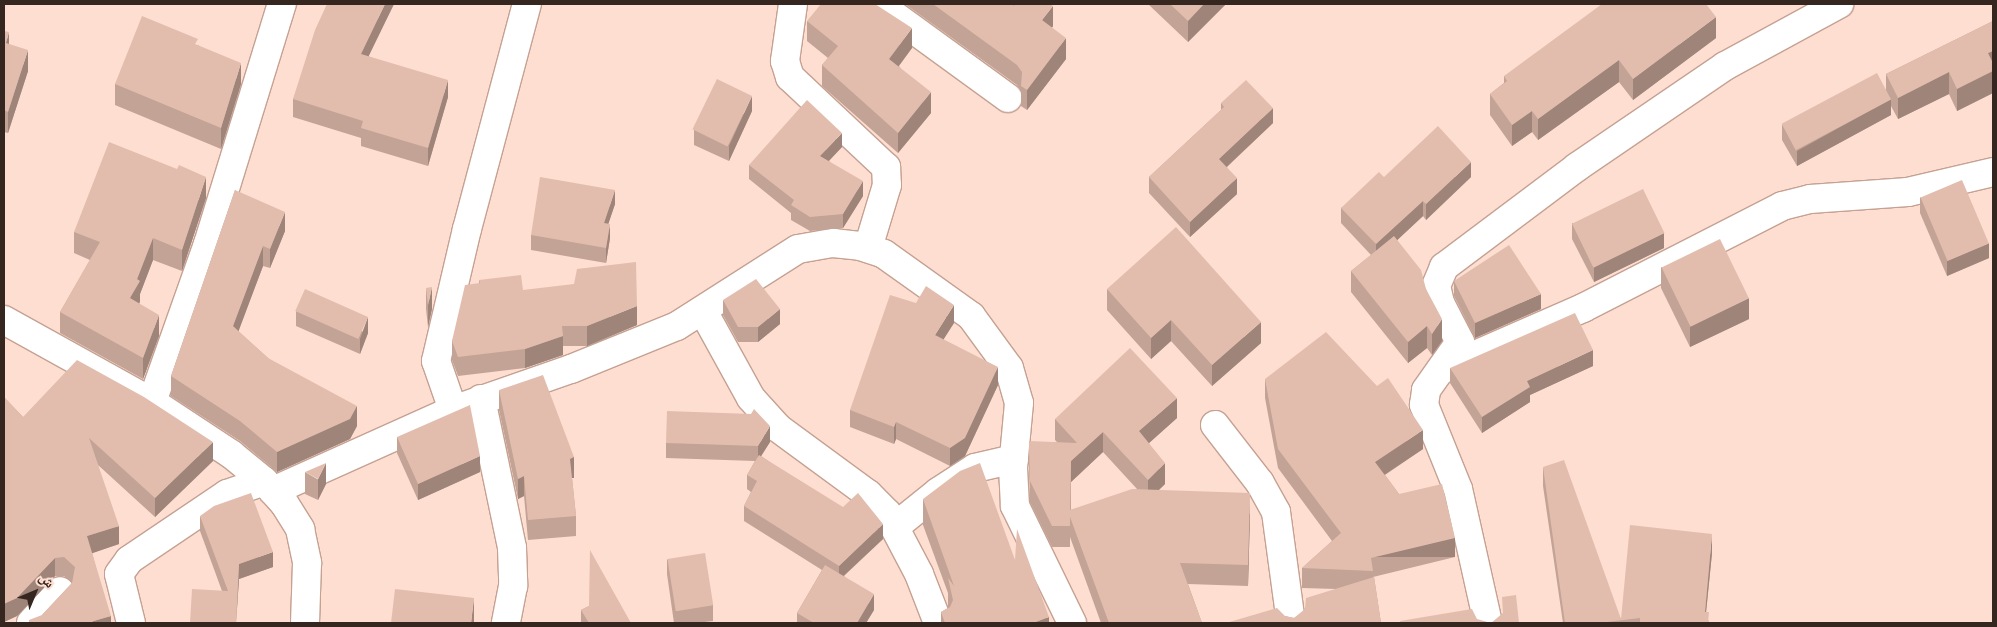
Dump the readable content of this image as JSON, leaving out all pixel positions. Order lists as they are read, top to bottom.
{
  "north": "top right"
}
